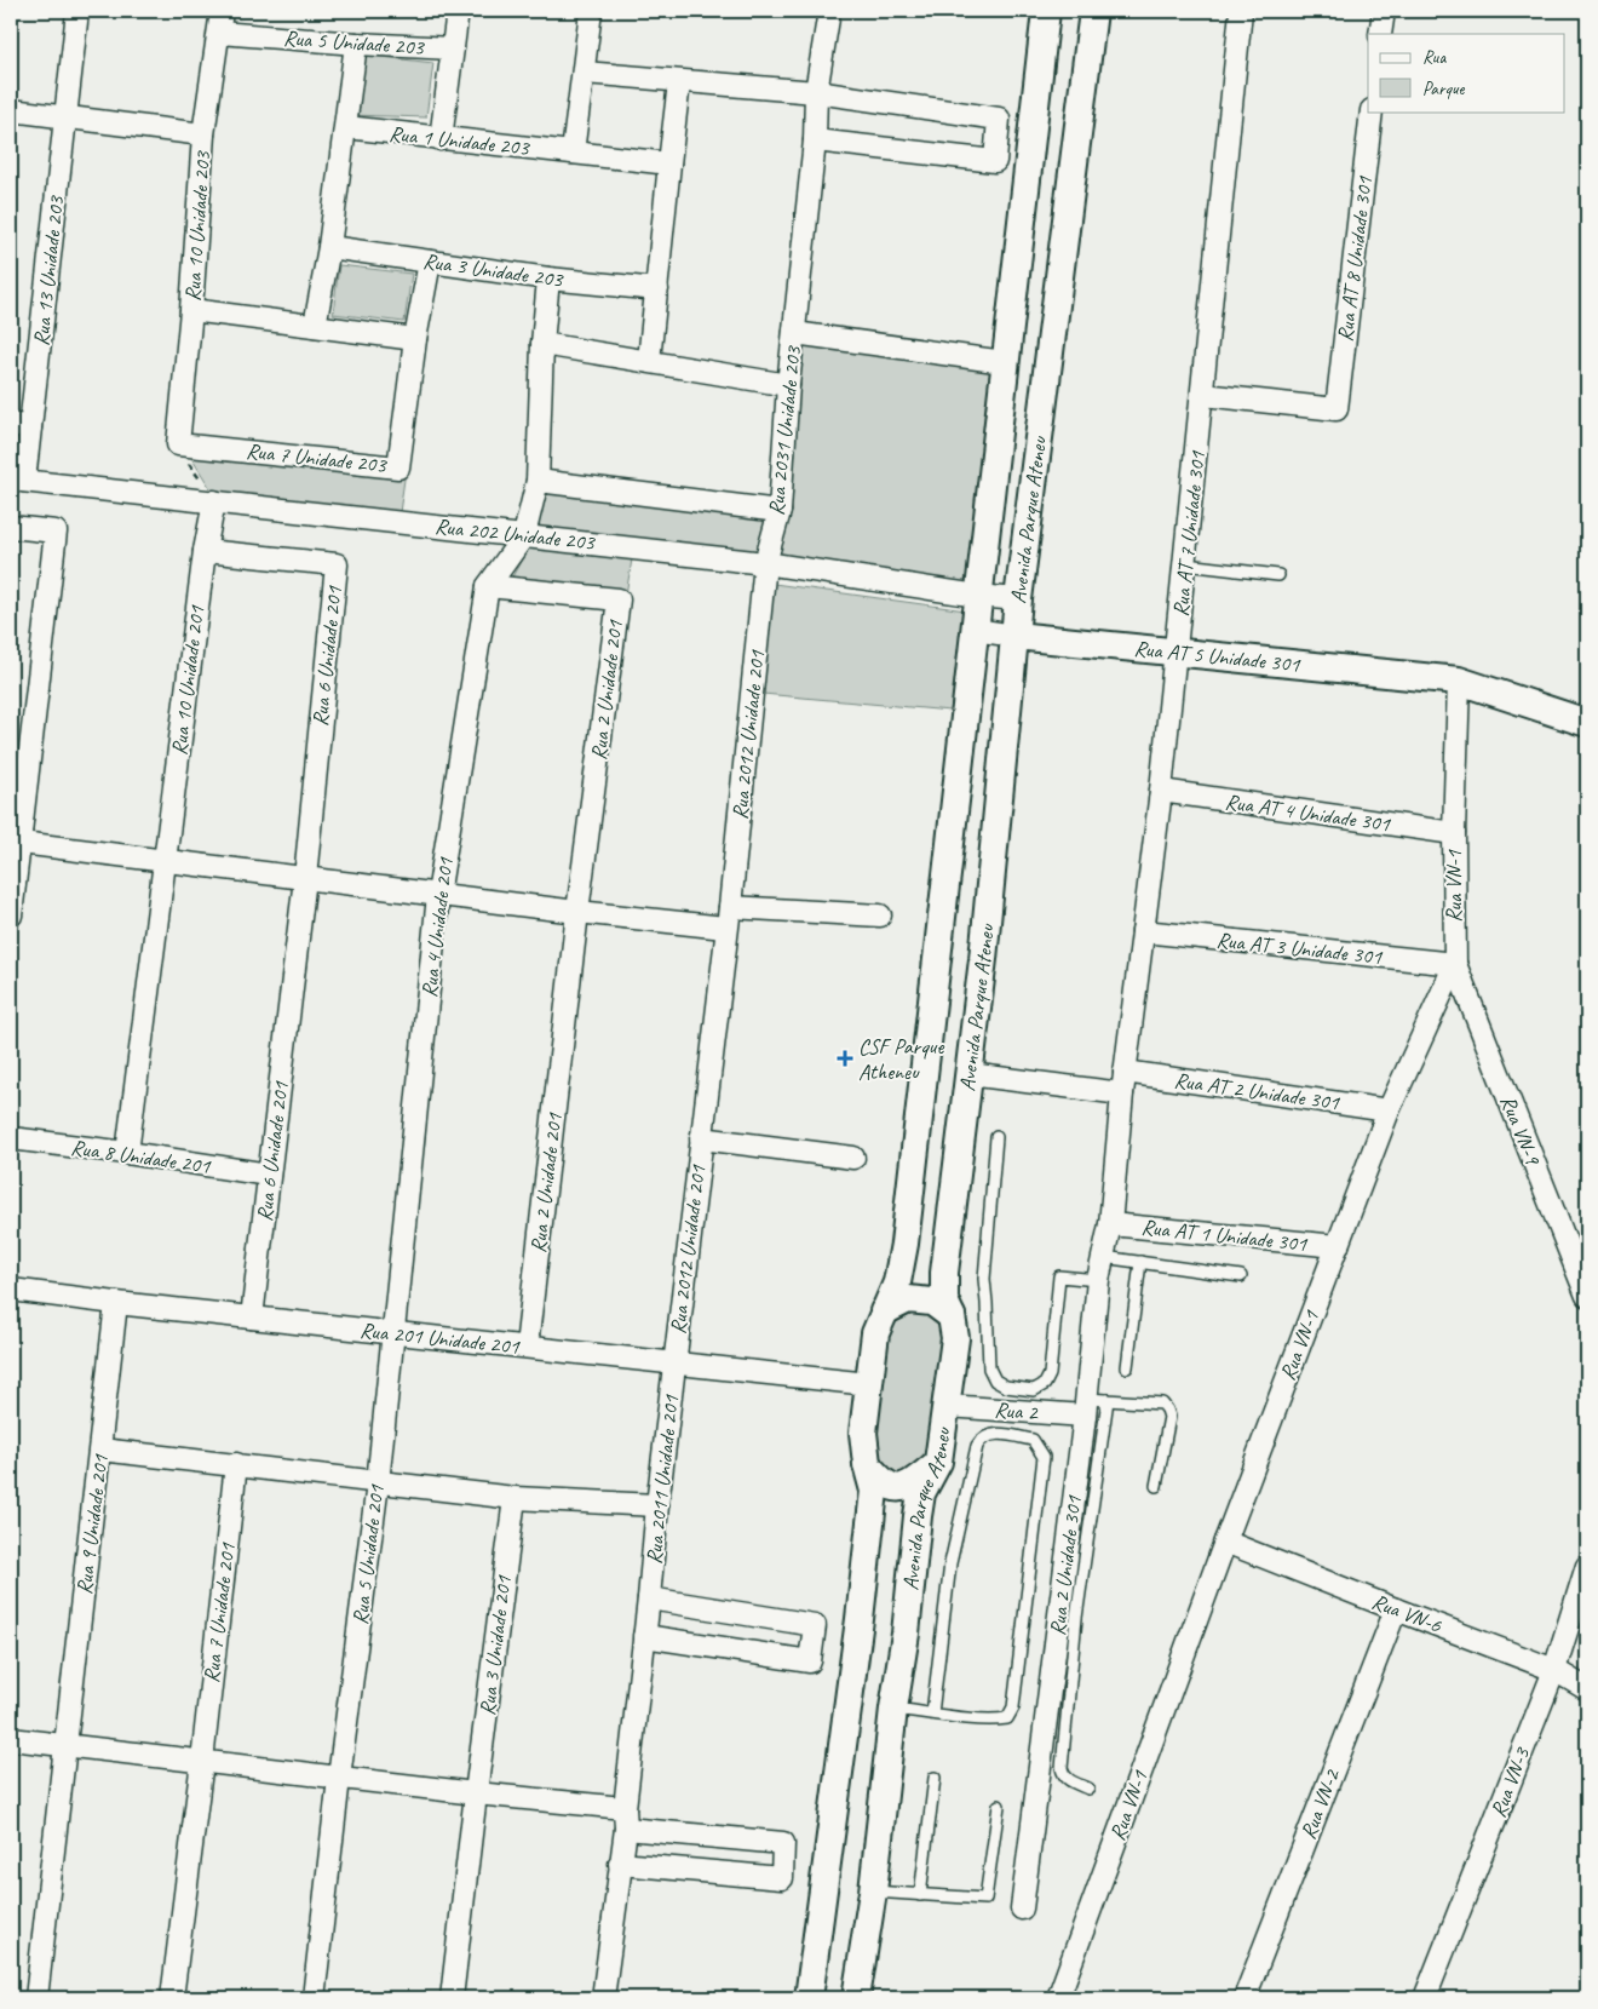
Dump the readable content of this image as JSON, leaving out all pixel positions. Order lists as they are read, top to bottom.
{
  "streets": {
    "street": [
      "Rua 5 Unidade 203",
      "Rua 1 Unidade 203",
      "Rua 10 Unidade 203",
      "Rua AT 8 Unidade 301",
      "Rua 3 Unidade 203",
      "Rua 13 Unidade 203",
      "Rua 2031 Unidade 203",
      "Rua 7 Unidade 203",
      "Avenida Parque Ateneu",
      "Rua 202 Unidade 203",
      "Rua AT 7 Unidade 301",
      "Rua AT 5 Unidade 301",
      "Rua 6 Unidade 201",
      "Rua 10 Unidade 201",
      "Rua 2 Unidade 201",
      "Rua 2012 Unidade 201",
      "Rua AT 4 Unidade 301",
      "Rua VN-1",
      "Rua 4 Unidade 201",
      "Rua AT 3 Unidade 301",
      "Rua AT 2 Unidade 301",
      "Rua VN-9",
      "Rua 8 Unidade 201",
      "Rua AT 1 Unidade 301",
      "Rua 201 Unidade 201",
      "Rua 2",
      "Rua 2011 Unidade 201",
      "Rua 9 Unidade 201",
      "Rua 5 Unidade 201",
      "Rua 2 Unidade 301",
      "Rua 7 Unidade 201",
      "Rua VN-6",
      "Rua 3 Unidade 201",
      "Rua VN-3",
      "Rua VN-2"
    ]
  },
  "crossings": [
    ["Rua 5 Unidade 203", "Rua 1 Unidade 203"],
    ["Rua 5 Unidade 203", "Rua 10 Unidade 203"],
    ["Rua 10 Unidade 203", "Rua 7 Unidade 203"],
    ["Rua AT 8 Unidade 301", "Rua AT 7 Unidade 301"],
    ["Rua 3 Unidade 203", "Rua 7 Unidade 203"],
    ["Rua 13 Unidade 203", "Rua 202 Unidade 203"],
    ["Rua 2031 Unidade 203", "Avenida Parque Ateneu"],
    ["Rua 2031 Unidade 203", "Rua 202 Unidade 203"],
    ["Rua 2031 Unidade 203", "Rua 2012 Unidade 201"],
    ["Avenida Parque Ateneu", "Rua 202 Unidade 203"],
    ["Avenida Parque Ateneu", "Rua AT 5 Unidade 301"],
    ["Avenida Parque Ateneu", "Rua 201 Unidade 201"],
    ["Avenida Parque Ateneu", "Rua 2"],
    ["Rua 202 Unidade 203", "Rua 10 Unidade 201"],
    ["Rua 202 Unidade 203", "Rua 2012 Unidade 201"],
    ["Rua 202 Unidade 203", "Rua 4 Unidade 201"],
    ["Rua AT 7 Unidade 301", "Rua AT 5 Unidade 301"],
    ["Rua AT 7 Unidade 301", "Rua AT 4 Unidade 301"],
    ["Rua AT 7 Unidade 301", "Rua AT 3 Unidade 301"],
    ["Rua AT 7 Unidade 301", "Rua AT 2 Unidade 301"],
    ["Rua AT 7 Unidade 301", "Rua AT 1 Unidade 301"],
    ["Rua AT 7 Unidade 301", "Rua 2 Unidade 301"],
    ["Rua AT 5 Unidade 301", "Rua VN-1"],
    ["Rua 6 Unidade 201", "Rua 10 Unidade 201"],
    ["Rua 6 Unidade 201", "Rua 8 Unidade 201"],
    ["Rua 6 Unidade 201", "Rua 201 Unidade 201"],
    ["Rua 10 Unidade 201", "Rua 8 Unidade 201"],
    ["Rua 2 Unidade 201", "Rua 4 Unidade 201"],
    ["Rua 2 Unidade 201", "Rua 201 Unidade 201"],
    ["Rua 2012 Unidade 201", "Rua 201 Unidade 201"],
    ["Rua 2012 Unidade 201", "Rua 2011 Unidade 201"],
    ["Rua AT 4 Unidade 301", "Rua VN-1"],
    ["Rua VN-1", "Rua AT 3 Unidade 301"],
    ["Rua VN-1", "Rua AT 2 Unidade 301"],
    ["Rua VN-1", "Rua VN-9"],
    ["Rua VN-1", "Rua AT 1 Unidade 301"],
    ["Rua VN-1", "Rua VN-6"],
    ["Rua 4 Unidade 201", "Rua 201 Unidade 201"],
    ["Rua 4 Unidade 201", "Rua 5 Unidade 201"],
    ["Rua AT 3 Unidade 301", "Rua VN-9"],
    ["Rua AT 1 Unidade 301", "Rua 2 Unidade 301"],
    ["Rua 201 Unidade 201", "Rua 2011 Unidade 201"],
    ["Rua 201 Unidade 201", "Rua 9 Unidade 201"],
    ["Rua 201 Unidade 201", "Rua 5 Unidade 201"],
    ["Rua 2", "Rua 2 Unidade 301"],
    ["Rua VN-6", "Rua VN-3"],
    ["Rua VN-6", "Rua VN-2"]
  ],
  "places": {
    "health": ["CSF Parque Atheneu"]
  },
  "legend": ["Rua", "Parque"]
}
